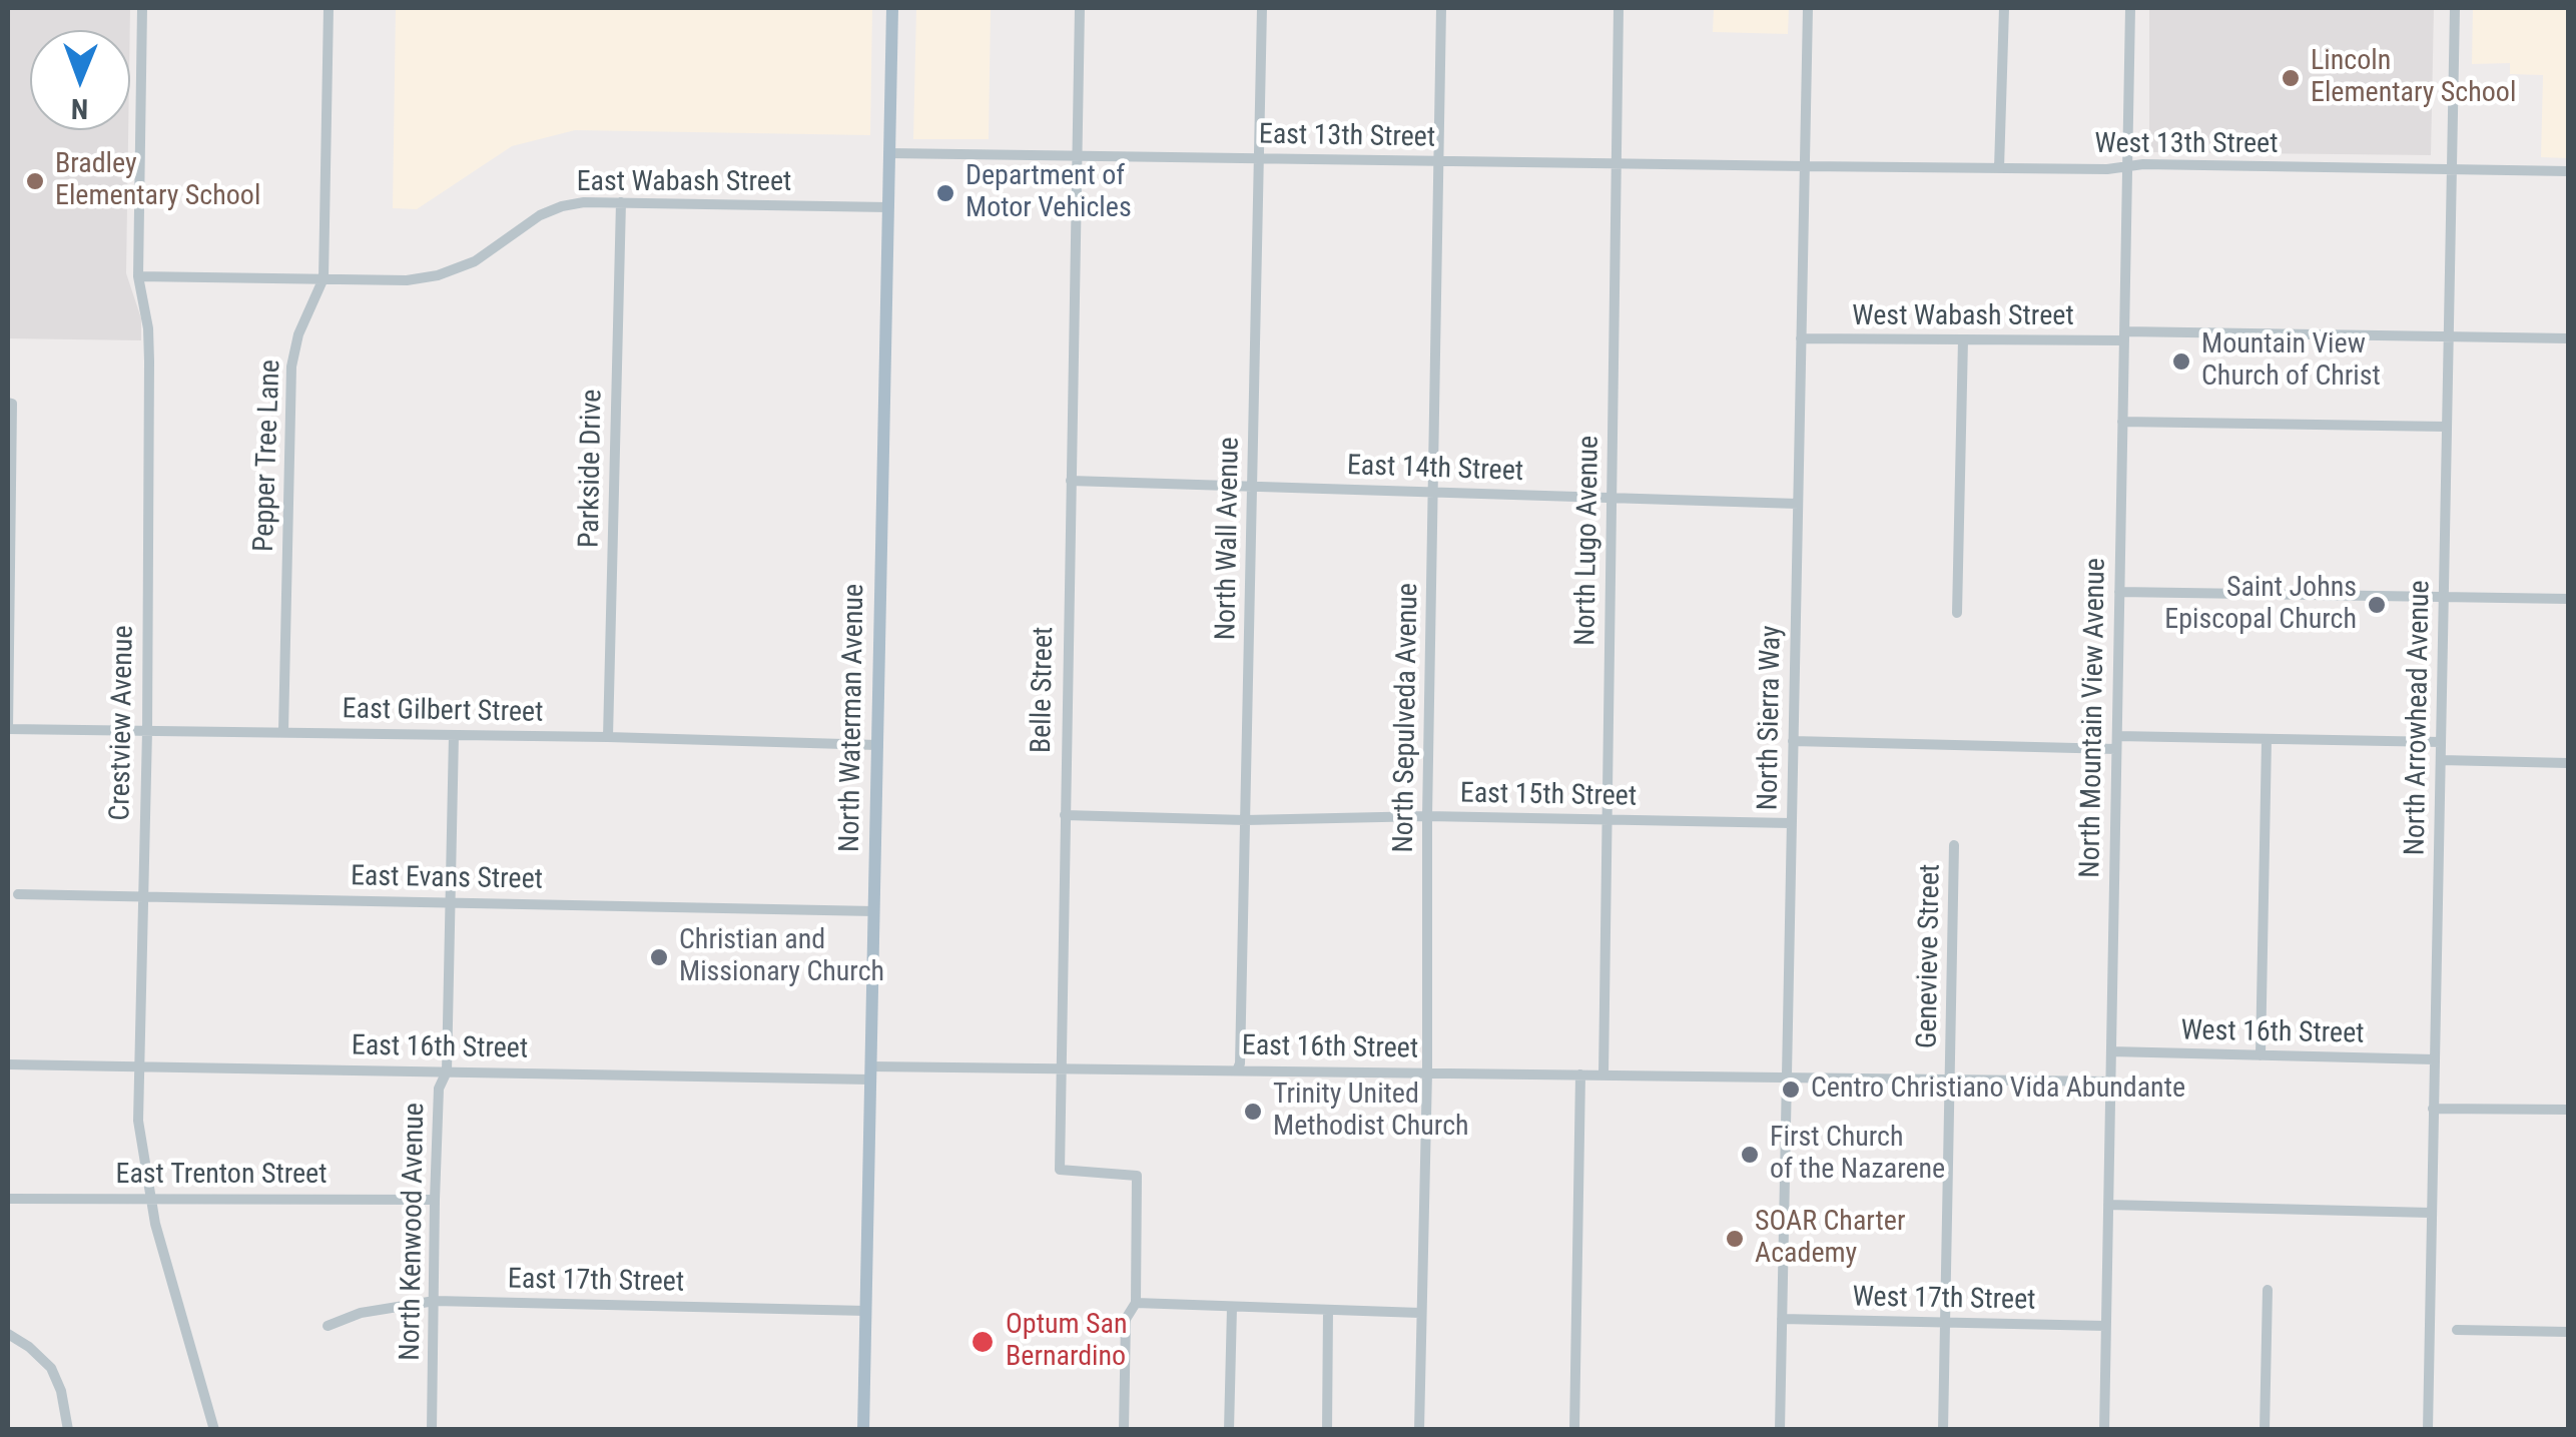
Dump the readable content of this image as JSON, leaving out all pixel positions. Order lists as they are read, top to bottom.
{
  "streets": {
    "main road": ["North Waterman Avenue"],
    "street": [
      "East 13th Street",
      "West 13th Street",
      "East Wabash Street",
      "West Wabash Street",
      "Pepper Tree Lane",
      "Parkside Drive",
      "East 14th Street",
      "North Wall Avenue",
      "North Lugo Avenue",
      "Belle Street",
      "East Gilbert Street",
      "North Sepulveda Avenue",
      "North Sierra Way",
      "North Mountain View Avenue",
      "North Arrowhead Avenue",
      "Crestview Avenue",
      "East 15th Street",
      "East Evans Street",
      "Genevieve Street",
      "West 16th Street",
      "East 16th Street",
      "East Trenton Street",
      "North Kenwood Avenue",
      "East 17th Street",
      "West 17th Street"
    ]
  },
  "crossings": [
    ["East 13th Street", "West 13th Street"],
    ["East 13th Street", "North Wall Avenue"],
    ["East 13th Street", "North Lugo Avenue"],
    ["East 13th Street", "Belle Street"],
    ["East 13th Street", "North Waterman Avenue"],
    ["East 13th Street", "North Sepulveda Avenue"],
    ["East 13th Street", "North Sierra Way"],
    ["West 13th Street", "North Sierra Way"],
    ["West 13th Street", "North Mountain View Avenue"],
    ["West 13th Street", "North Arrowhead Avenue"],
    ["East Wabash Street", "Pepper Tree Lane"],
    ["East Wabash Street", "Parkside Drive"],
    ["East Wabash Street", "North Waterman Avenue"],
    ["East Wabash Street", "Crestview Avenue"],
    ["West Wabash Street", "North Sierra Way"],
    ["West Wabash Street", "North Mountain View Avenue"],
    ["West Wabash Street", "North Arrowhead Avenue"],
    ["Pepper Tree Lane", "East Gilbert Street"],
    ["Parkside Drive", "East Gilbert Street"],
    ["East 14th Street", "North Wall Avenue"],
    ["East 14th Street", "North Lugo Avenue"],
    ["East 14th Street", "Belle Street"],
    ["East 14th Street", "North Sepulveda Avenue"],
    ["East 14th Street", "North Sierra Way"],
    ["North Wall Avenue", "East 15th Street"],
    ["North Wall Avenue", "East 16th Street"],
    ["North Lugo Avenue", "East 15th Street"],
    ["North Lugo Avenue", "East 16th Street"],
    ["Belle Street", "East 15th Street"],
    ["Belle Street", "East 16th Street"],
    ["East Gilbert Street", "North Waterman Avenue"],
    ["East Gilbert Street", "Crestview Avenue"],
    ["East Gilbert Street", "North Kenwood Avenue"],
    ["North Waterman Avenue", "East Evans Street"],
    ["North Waterman Avenue", "East 16th Street"],
    ["North Waterman Avenue", "East 17th Street"],
    ["North Sepulveda Avenue", "East 15th Street"],
    ["North Sepulveda Avenue", "East 16th Street"],
    ["North Sierra Way", "East 15th Street"],
    ["North Sierra Way", "East 16th Street"],
    ["North Sierra Way", "West 17th Street"],
    ["North Mountain View Avenue", "West 16th Street"],
    ["North Mountain View Avenue", "West 17th Street"],
    ["North Arrowhead Avenue", "West 16th Street"],
    ["Crestview Avenue", "East Evans Street"],
    ["Crestview Avenue", "East 16th Street"],
    ["Crestview Avenue", "East Trenton Street"],
    ["East Evans Street", "North Kenwood Avenue"],
    ["Genevieve Street", "West 17th Street"],
    ["East 16th Street", "North Kenwood Avenue"],
    ["East Trenton Street", "North Kenwood Avenue"],
    ["North Kenwood Avenue", "East 17th Street"]
  ],
  "places": [
    "Lincoln Elementary School",
    "Bradley Elementary School",
    "Department of Motor Vehicles",
    "Mountain View Church of Christ",
    "Saint Johns Episcopal Church",
    "Christian and Missionary Church",
    "Centro Christiano Vida Abundante",
    "Trinity United Methodist Church",
    "First Church of the Nazarene",
    "SOAR Charter Academy",
    "Optum San Bernardino"
  ],
  "north": "bottom"
}
